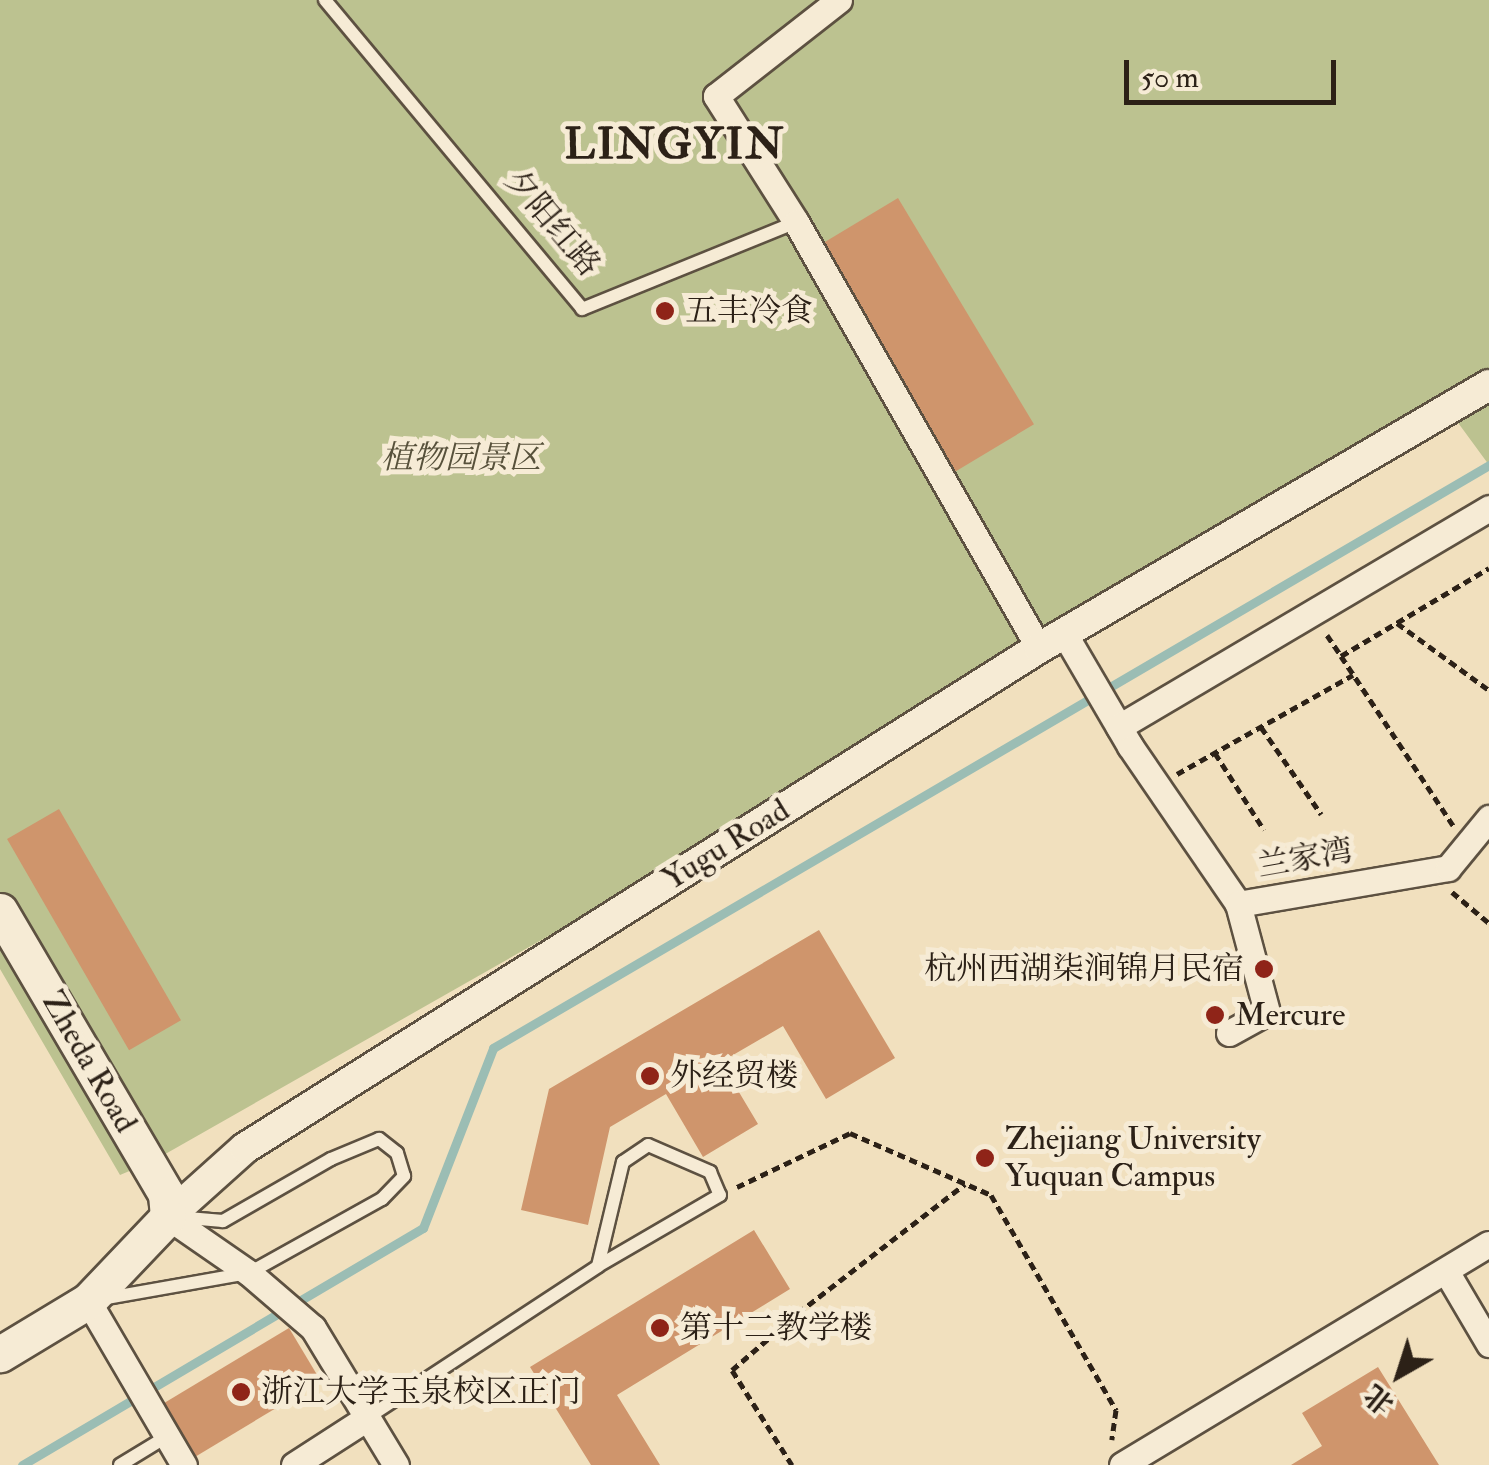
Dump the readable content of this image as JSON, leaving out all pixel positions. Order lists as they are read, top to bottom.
{
  "streets": {
    "main road": ["Yugu Road", "Zheda Road"],
    "street": ["兰家湾"],
    "lane": ["夕阳红路"]
  },
  "crossings": [
    ["Yugu Road", "兰家湾"],
    ["Yugu Road", "Zheda Road"]
  ],
  "districts": ["LINGYIN"],
  "parks": ["植物园景区"],
  "places": [
    "五丰冷食",
    "杭州西湖柒涧锦月民宿",
    "Mercure",
    "外经贸楼",
    "Zhejiang University Yuquan Campus",
    "第十二教学楼",
    "浙江大学玉泉校区正门"
  ],
  "scale_bar": "50 m",
  "north": "bottom left"
}
